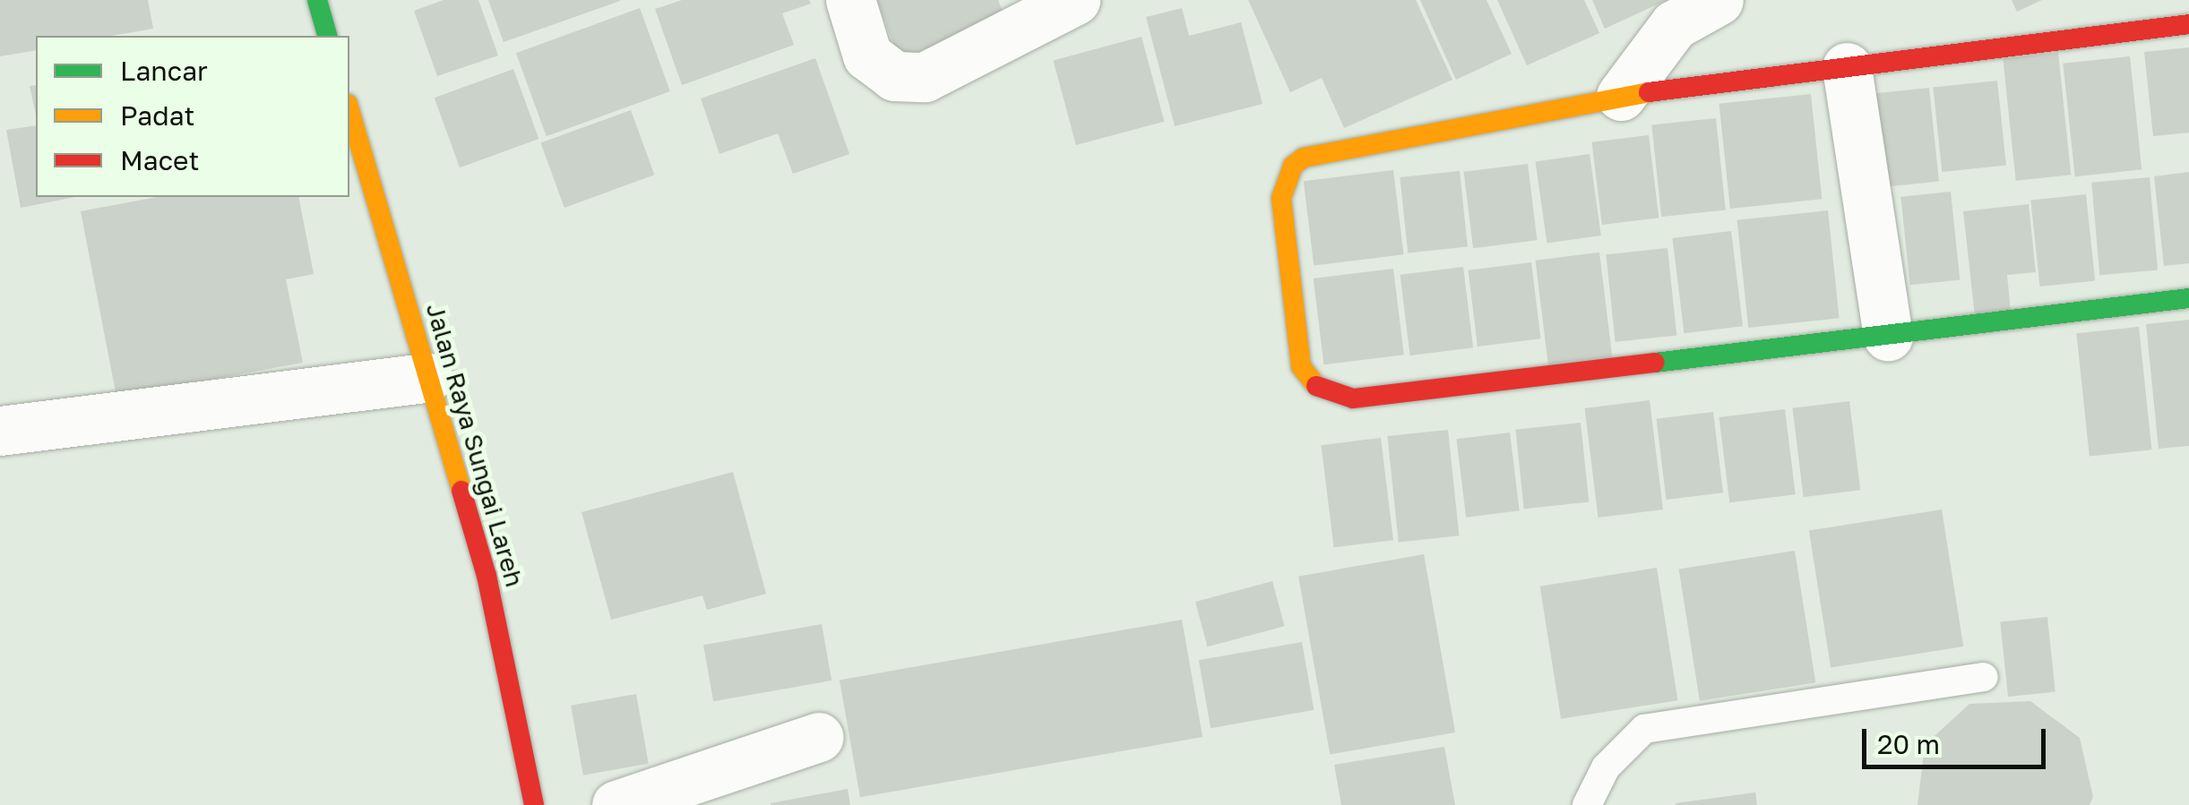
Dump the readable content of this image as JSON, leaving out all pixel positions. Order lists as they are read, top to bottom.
{
  "streets": {
    "street": ["Jalan Raya Sungai Lareh"]
  },
  "legend": ["Lancar", "Padat", "Macet"],
  "scale_bar": "20 m"
}
